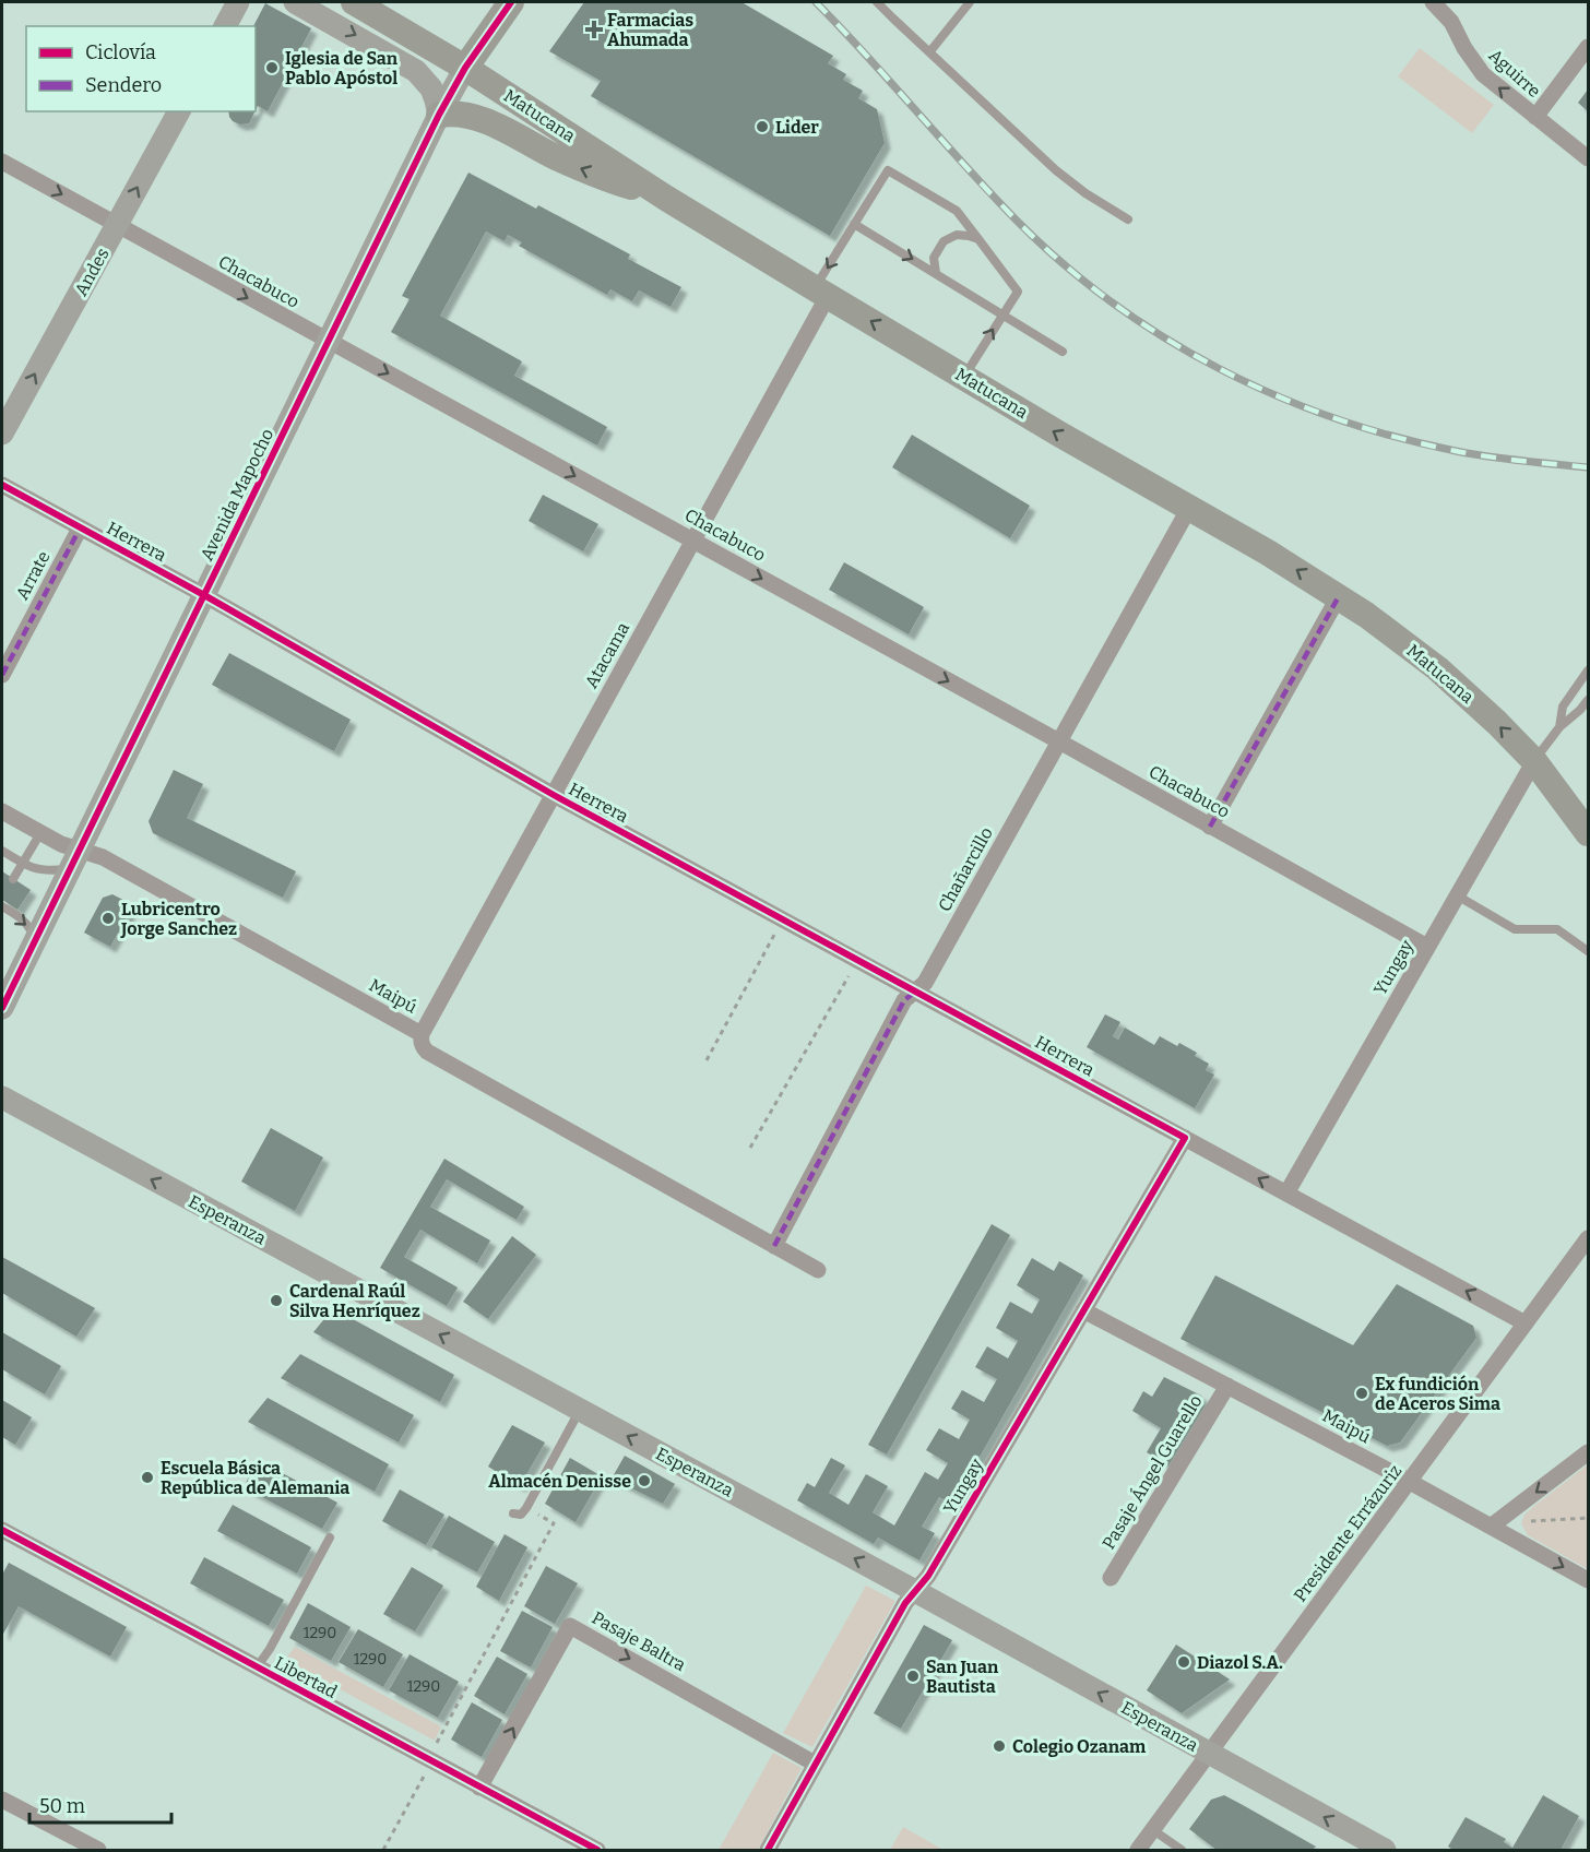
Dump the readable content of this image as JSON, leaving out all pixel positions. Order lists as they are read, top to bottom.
{
  "streets": {
    "main road": [
      "Matucana",
      "Andes",
      "Avenida Mapocho",
      "Esperanza"
    ],
    "street": [
      "Aguirre",
      "Chacabuco",
      "Herrera",
      "Arrate",
      "Atacama",
      "Chañarcillo",
      "Yungay",
      "Maipú",
      "Pasaje Ángel Guarello",
      "Presidente Errázuriz",
      "Pasaje Baltra",
      "Libertad"
    ]
  },
  "crossings": [
    ["Matucana", "Avenida Mapocho"],
    ["Matucana", "Atacama"],
    ["Matucana", "Chañarcillo"],
    ["Matucana", "Yungay"],
    ["Andes", "Chacabuco"],
    ["Chacabuco", "Avenida Mapocho"],
    ["Chacabuco", "Atacama"],
    ["Chacabuco", "Chañarcillo"],
    ["Chacabuco", "Yungay"],
    ["Avenida Mapocho", "Herrera"],
    ["Avenida Mapocho", "Maipú"],
    ["Herrera", "Arrate"],
    ["Herrera", "Atacama"],
    ["Herrera", "Chañarcillo"],
    ["Herrera", "Yungay"],
    ["Herrera", "Presidente Errázuriz"],
    ["Atacama", "Maipú"],
    ["Chañarcillo", "Maipú"],
    ["Yungay", "Maipú"],
    ["Yungay", "Esperanza"],
    ["Yungay", "Pasaje Baltra"],
    ["Maipú", "Pasaje Ángel Guarello"],
    ["Maipú", "Presidente Errázuriz"],
    ["Esperanza", "Presidente Errázuriz"],
    ["Pasaje Baltra", "Libertad"]
  ],
  "one_way": [
    "Aguirre",
    "Matucana",
    "Andes",
    "Chacabuco",
    "Esperanza"
  ],
  "places": {
    "health": ["Farmacias Ahumada"],
    "other": [
      "Iglesia de San Pablo Apóstol",
      "Lider",
      "Lubricentro Jorge Sanchez",
      "Cardenal Raúl Silva Henríquez",
      "Ex fundición de Aceros Sima",
      "Escuela Básica República de Alemania",
      "Almacén Denisse",
      "Diazol S.A.",
      "San Juan Bautista",
      "Colegio Ozanam"
    ]
  },
  "house_numbers": ["1290", "1290", "1290"],
  "legend": ["Ciclovía", "Sendero"],
  "scale_bar": "50 m"
}
